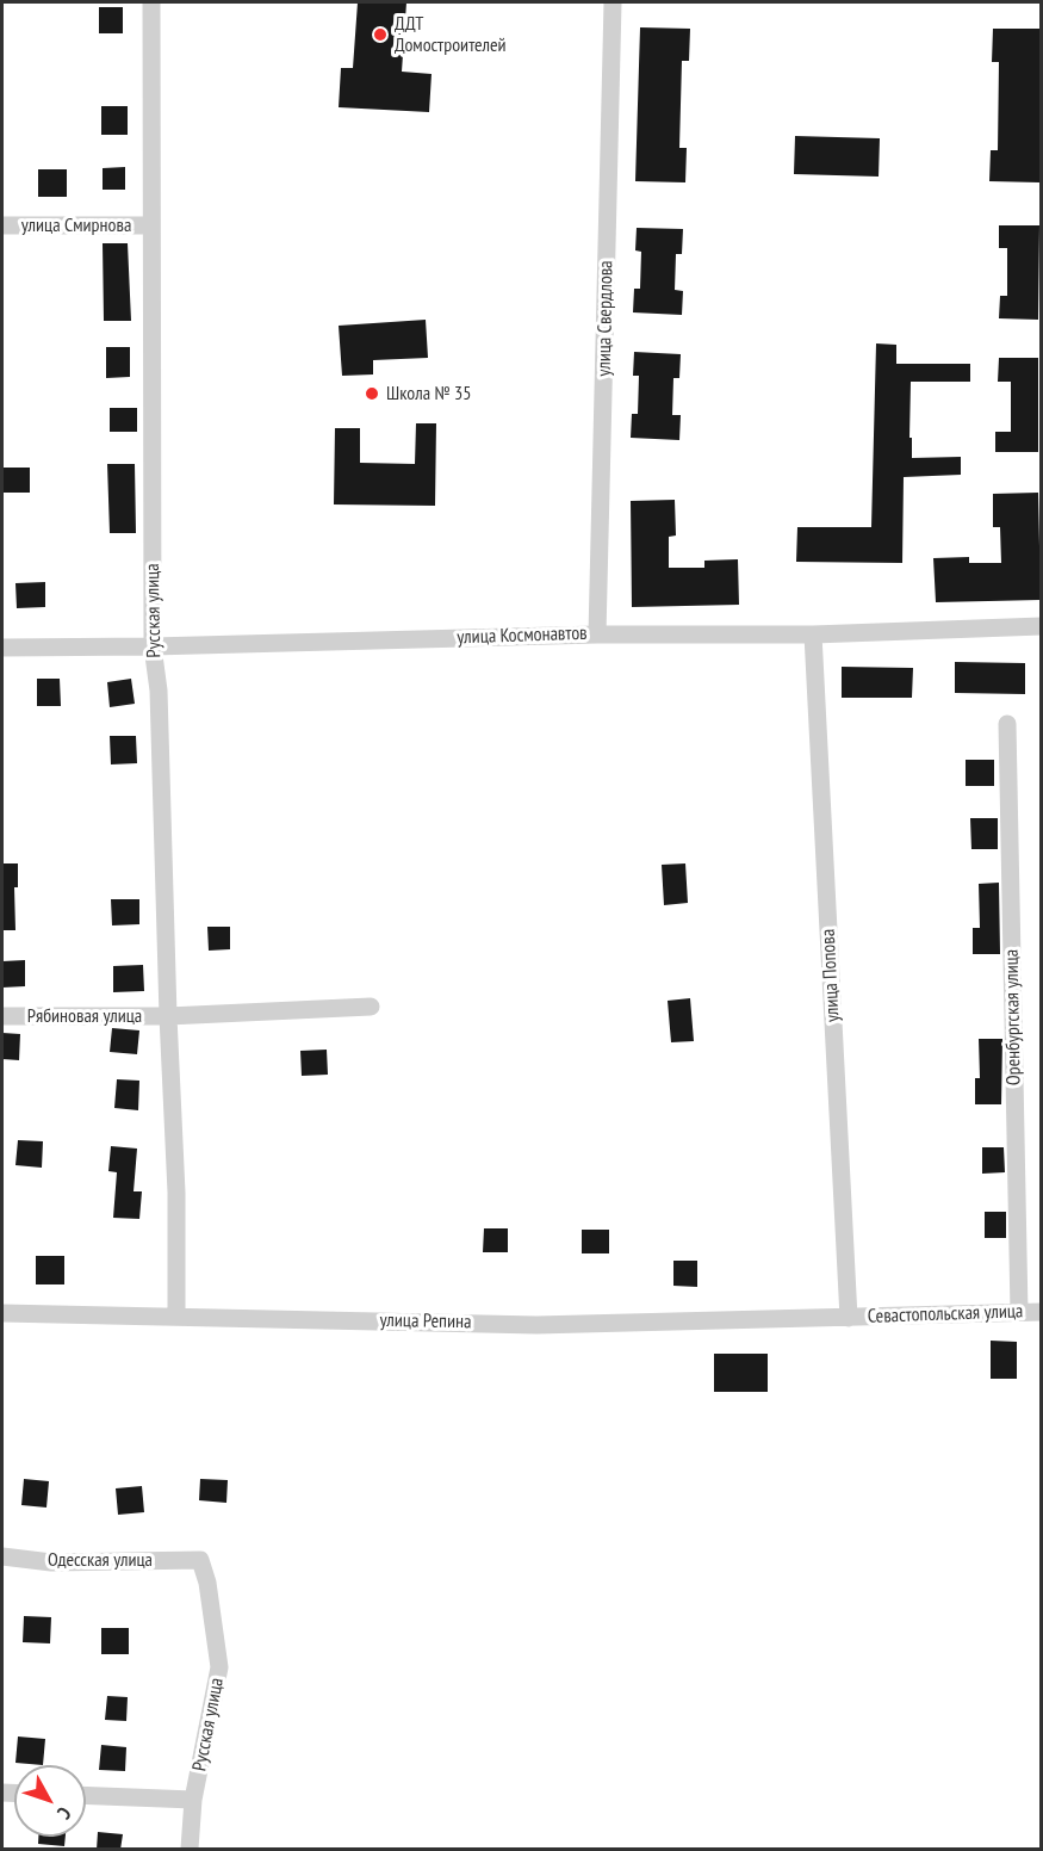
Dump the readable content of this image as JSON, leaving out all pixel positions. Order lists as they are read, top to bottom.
{
  "streets": {
    "street": [
      "улица Смирнова",
      "улица Свердлова",
      "Русская улица",
      "улица Космонавтов",
      "улица Попова",
      "Рябиновая улица",
      "Оренбургская улица",
      "Севастопольская улица",
      "улица Репина",
      "Одесская улица"
    ]
  },
  "crossings": [
    ["улица Смирнова", "Русская улица"],
    ["улица Свердлова", "улица Космонавтов"],
    ["Русская улица", "улица Космонавтов"],
    ["Русская улица", "Рябиновая улица"],
    ["Русская улица", "улица Репина"],
    ["Русская улица", "Одесская улица"],
    ["улица Космонавтов", "улица Попова"],
    ["улица Попова", "Севастопольская улица"],
    ["улица Попова", "улица Репина"],
    ["Оренбургская улица", "Севастопольская улица"],
    ["Севастопольская улица", "улица Репина"]
  ],
  "places": ["ДДТ Домостроителей", "Школа № 35"],
  "north": "bottom right"
}
